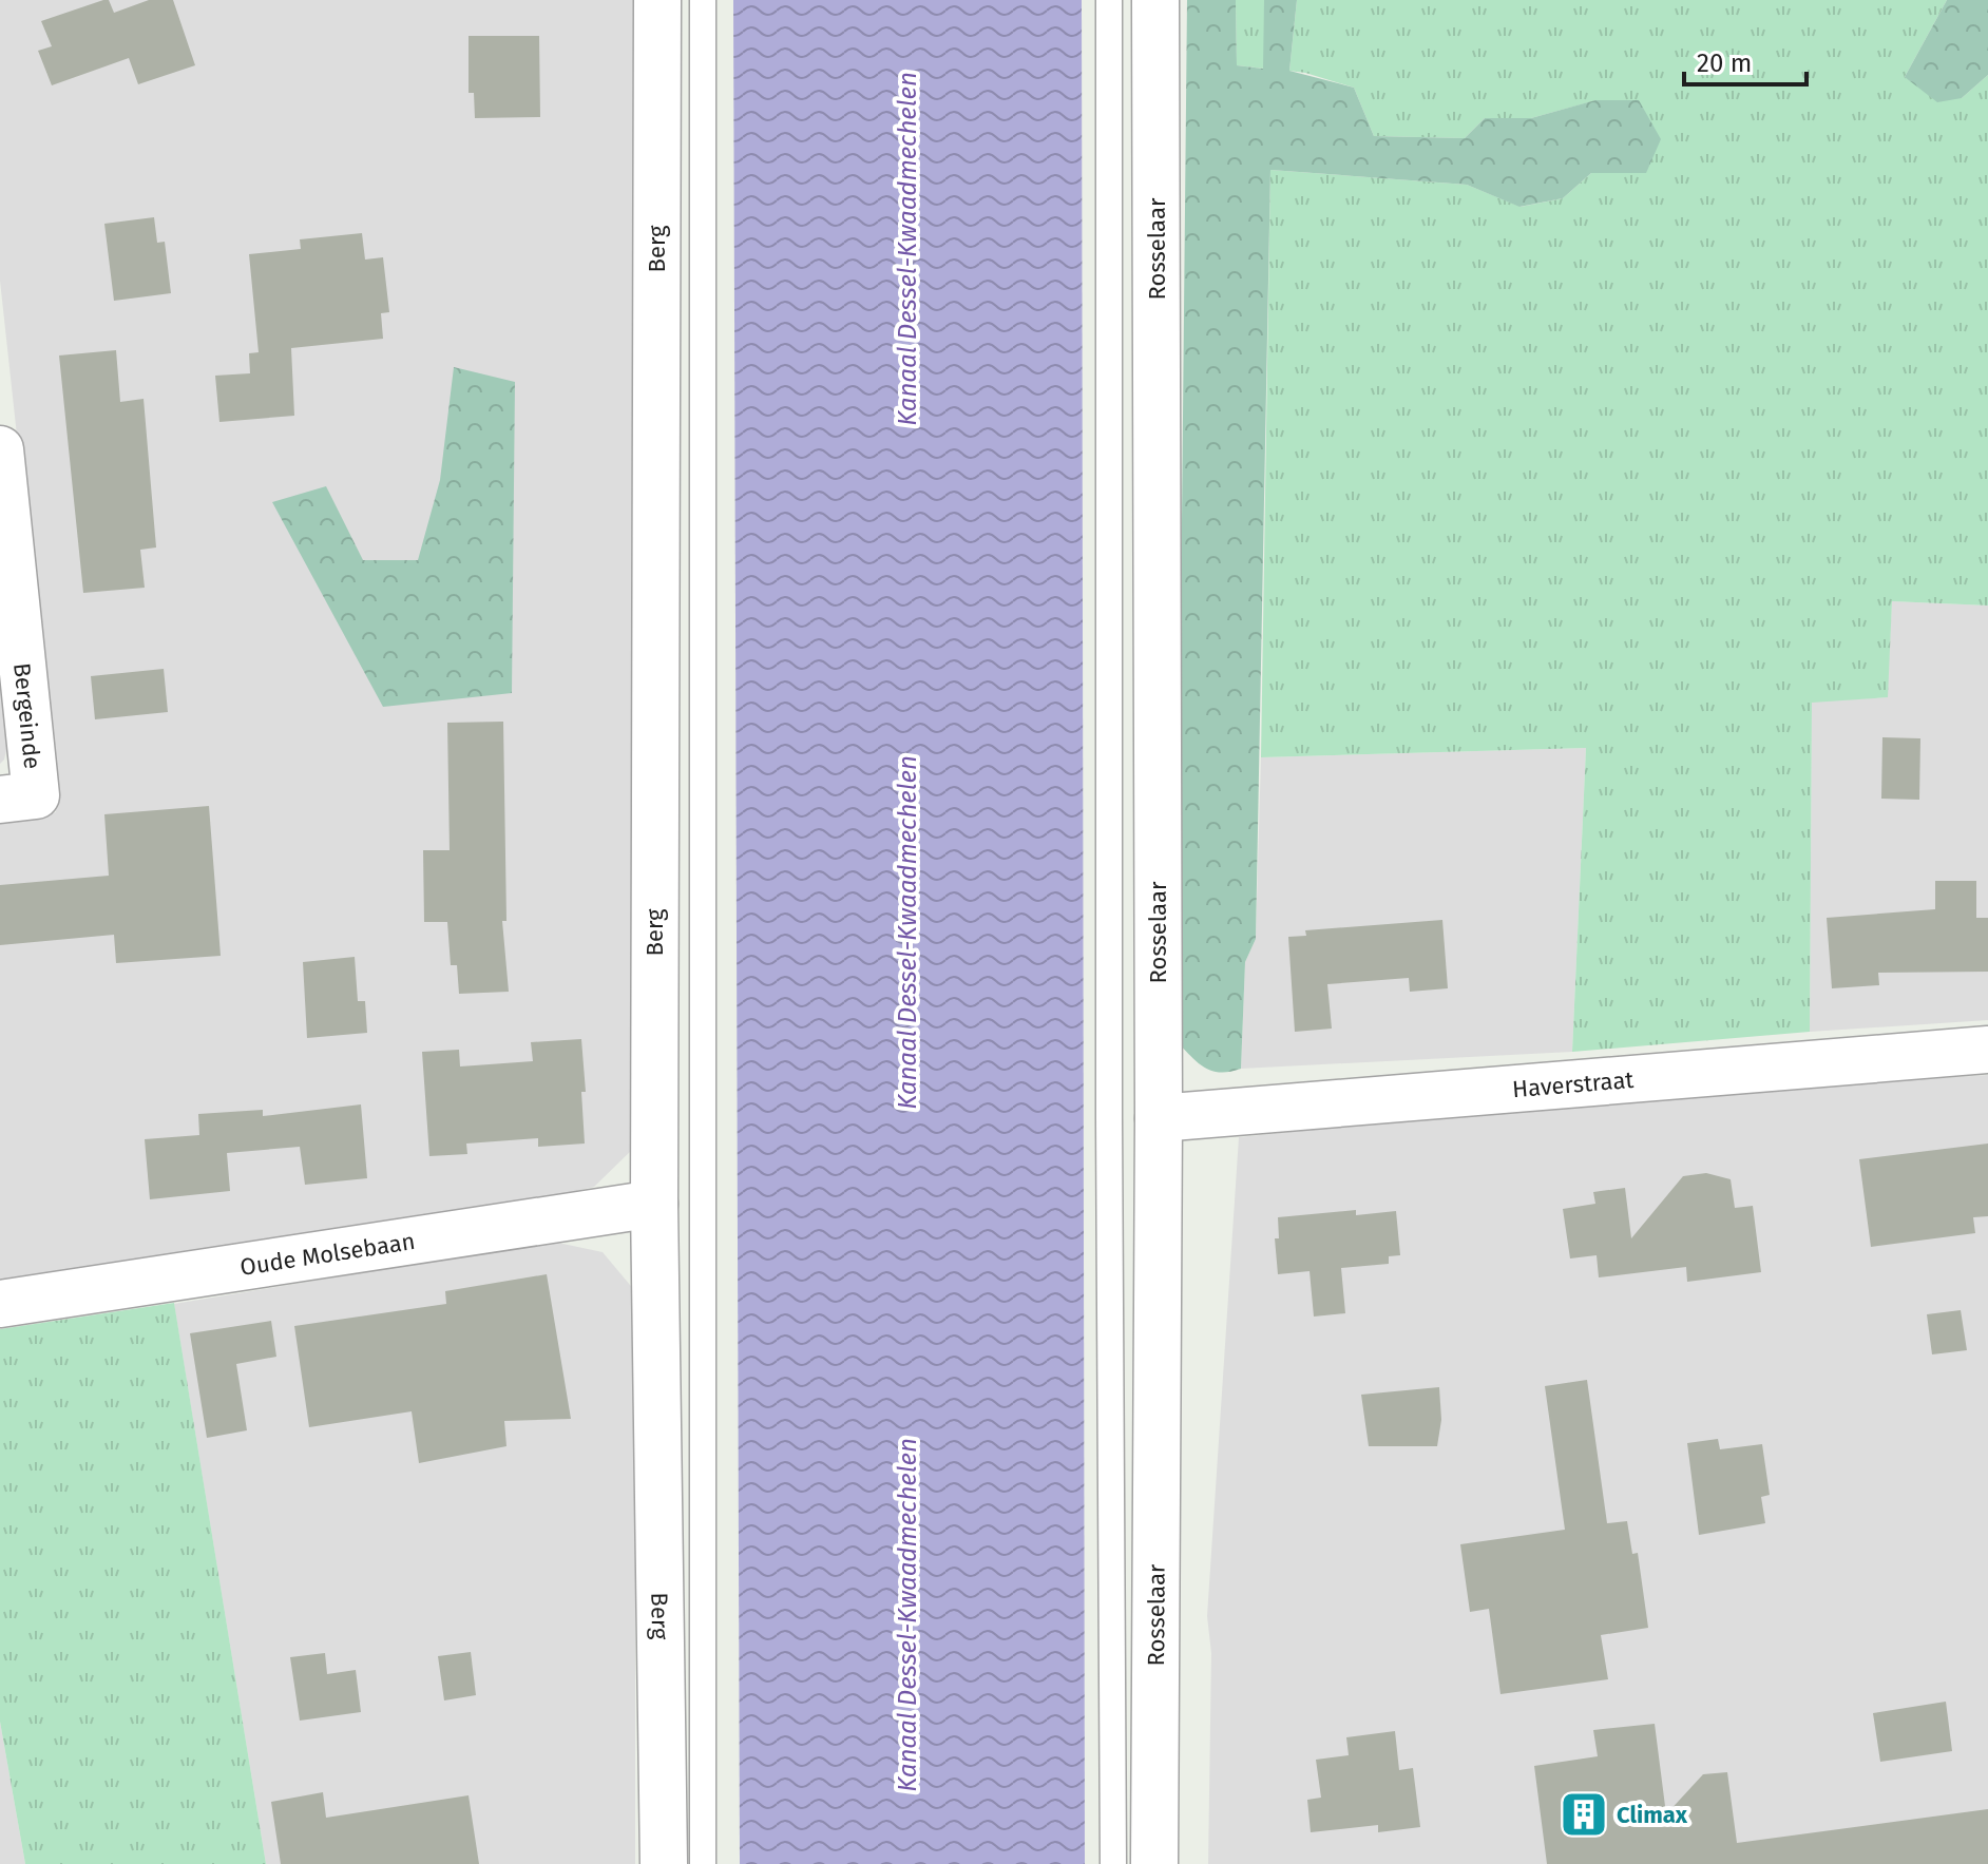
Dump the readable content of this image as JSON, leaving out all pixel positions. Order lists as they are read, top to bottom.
{
  "streets": {
    "street": [
      "Berg",
      "Rosselaar",
      "Bergeinde",
      "Haverstraat",
      "Oude Molsebaan"
    ]
  },
  "crossings": [
    ["Berg", "Oude Molsebaan"],
    ["Rosselaar", "Haverstraat"]
  ],
  "water": ["Kanaal Dessel-Kwaadmechelen"],
  "places": {
    "building": ["Climax"]
  },
  "scale_bar": "20 m"
}
